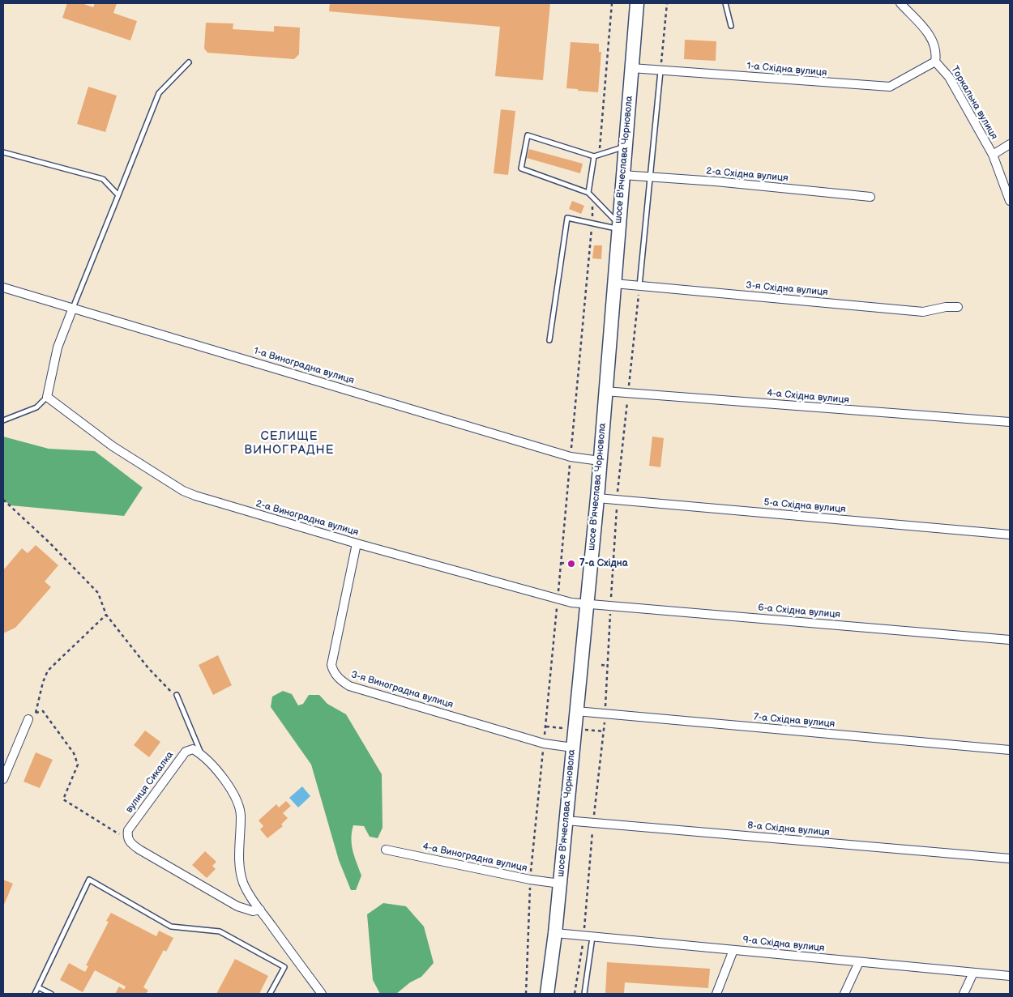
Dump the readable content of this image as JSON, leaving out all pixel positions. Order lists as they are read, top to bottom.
{
  "streets": {
    "main road": ["шосе В'ячеслава Чорновола"],
    "street": [
      "1-а Східна вулиця",
      "Торкальна вулиця",
      "2-а Східна вулиця",
      "3-я Східна вулиця",
      "1-а Виноградна вулиця",
      "4-а Східна вулиця",
      "5-а Східна вулиця",
      "2-а Виноградна вулиця",
      "6-а Східна вулиця",
      "3-я Виноградна вулиця",
      "7-а Східна вулиця",
      "вулиця Сикалка",
      "8-а Східна вулиця",
      "4-а Виноградна вулиця",
      "9-а Східна вулиця"
    ]
  },
  "crossings": [
    ["1-а Східна вулиця", "Торкальна вулиця"],
    ["1-а Східна вулиця", "шосе В'ячеслава Чорновола"],
    ["шосе В'ячеслава Чорновола", "2-а Східна вулиця"],
    ["шосе В'ячеслава Чорновола", "3-я Східна вулиця"],
    ["шосе В'ячеслава Чорновола", "1-а Виноградна вулиця"],
    ["шосе В'ячеслава Чорновола", "4-а Східна вулиця"],
    ["шосе В'ячеслава Чорновола", "5-а Східна вулиця"],
    ["шосе В'ячеслава Чорновола", "2-а Виноградна вулиця"],
    ["шосе В'ячеслава Чорновола", "6-а Східна вулиця"],
    ["шосе В'ячеслава Чорновола", "3-я Виноградна вулиця"],
    ["шосе В'ячеслава Чорновола", "7-а Східна вулиця"],
    ["шосе В'ячеслава Чорновола", "8-а Східна вулиця"],
    ["шосе В'ячеслава Чорновола", "4-а Виноградна вулиця"],
    ["шосе В'ячеслава Чорновола", "9-а Східна вулиця"],
    ["2-а Виноградна вулиця", "6-а Східна вулиця"],
    ["2-а Виноградна вулиця", "3-я Виноградна вулиця"]
  ],
  "districts": ["СЕЛИЩЕ ВИНОГРАДНЕ"],
  "places": ["7-а Східна"]
}
